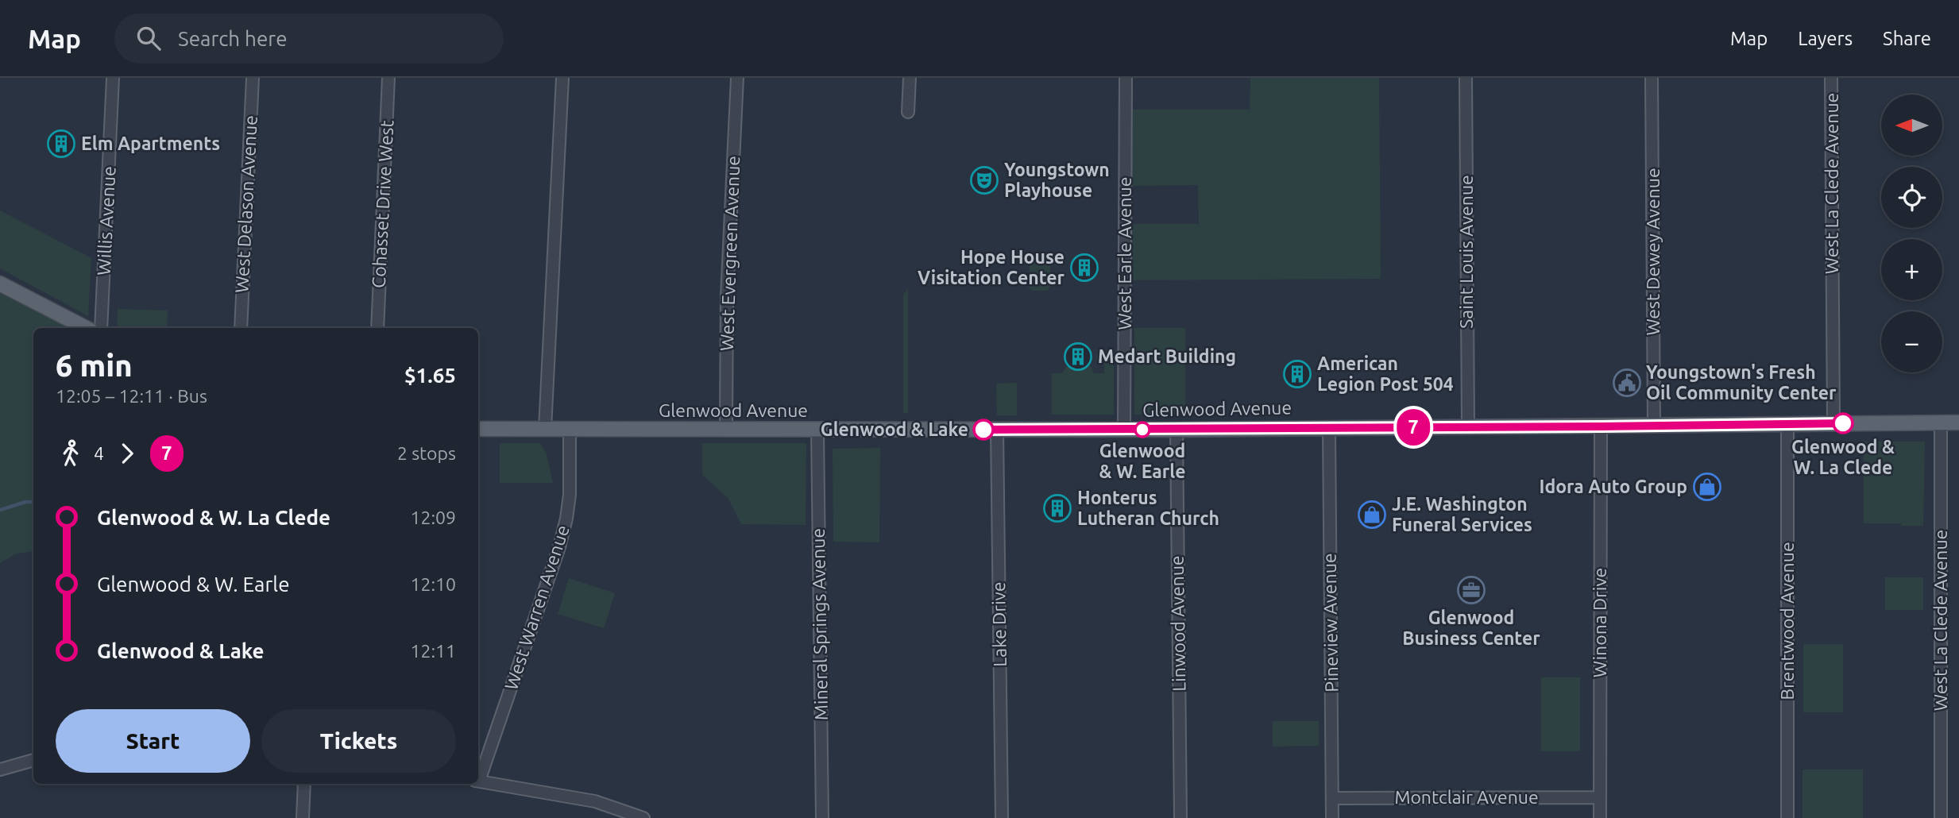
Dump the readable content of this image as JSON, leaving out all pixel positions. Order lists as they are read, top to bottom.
{
  "streets": {
    "main road": ["Glenwood Avenue"],
    "street": [
      "West La Clede Avenue",
      "West Delason Avenue",
      "Cohasset Drive West",
      "Willis Avenue",
      "Saint Louis Avenue",
      "West Dewey Avenue",
      "West Evergreen Avenue",
      "West Earle Avenue",
      "West Warren Avenue",
      "Brentwood Avenue",
      "Pineview Avenue",
      "Winona Drive",
      "Linwood Avenue",
      "Mineral Springs Avenue",
      "Lake Drive",
      "Montclair Avenue"
    ]
  },
  "crossings": [
    ["West La Clede Avenue", "Glenwood Avenue"],
    ["Saint Louis Avenue", "Glenwood Avenue"],
    ["West Dewey Avenue", "Glenwood Avenue"],
    ["West Evergreen Avenue", "Glenwood Avenue"],
    ["West Earle Avenue", "Glenwood Avenue"],
    ["Glenwood Avenue", "West Warren Avenue"],
    ["Glenwood Avenue", "Brentwood Avenue"],
    ["Glenwood Avenue", "Pineview Avenue"],
    ["Glenwood Avenue", "Winona Drive"],
    ["Glenwood Avenue", "Linwood Avenue"],
    ["Glenwood Avenue", "Mineral Springs Avenue"],
    ["Glenwood Avenue", "Lake Drive"],
    ["Pineview Avenue", "Montclair Avenue"],
    ["Winona Drive", "Montclair Avenue"]
  ],
  "places": {
    "building": [
      "Elm Apartments",
      "Hope House Visitation Center",
      "Medart Building",
      "American Legion Post 504",
      "Honterus Lutheran Church"
    ],
    "theatre": ["Youngstown Playhouse"],
    "public building": ["Youngstown's Fresh Oil Community Center"],
    "other": ["Glenwood & W. La Clede", "Glenwood & Lake", "Glenwood & W. Earle"],
    "shop": ["Idora Auto Group", "J.E. Washington Funeral Services"],
    "office": ["Glenwood Business Center"]
  },
  "lines": ["bus line 7"],
  "north": "left",
  "page": {
    "header": "Map",
    "search": "Search here",
    "nav": ["Map", "Layers", "Share"],
    "on_map": "7",
    "map_buttons": ["+", "−"],
    "heading": ["6 min", "12:05 – 12:11 · Bus", "$1.65"],
    "legs": ["4", "7", "2 stops"],
    "list": [
      {
        "name": "Glenwood & W. La Clede",
        "value": "12:09"
      },
      {
        "name": "Glenwood & W. Earle",
        "value": "12:10"
      },
      {
        "name": "Glenwood & Lake",
        "value": "12:11"
      }
    ],
    "buttons": ["Start", "Tickets"]
  }
}
